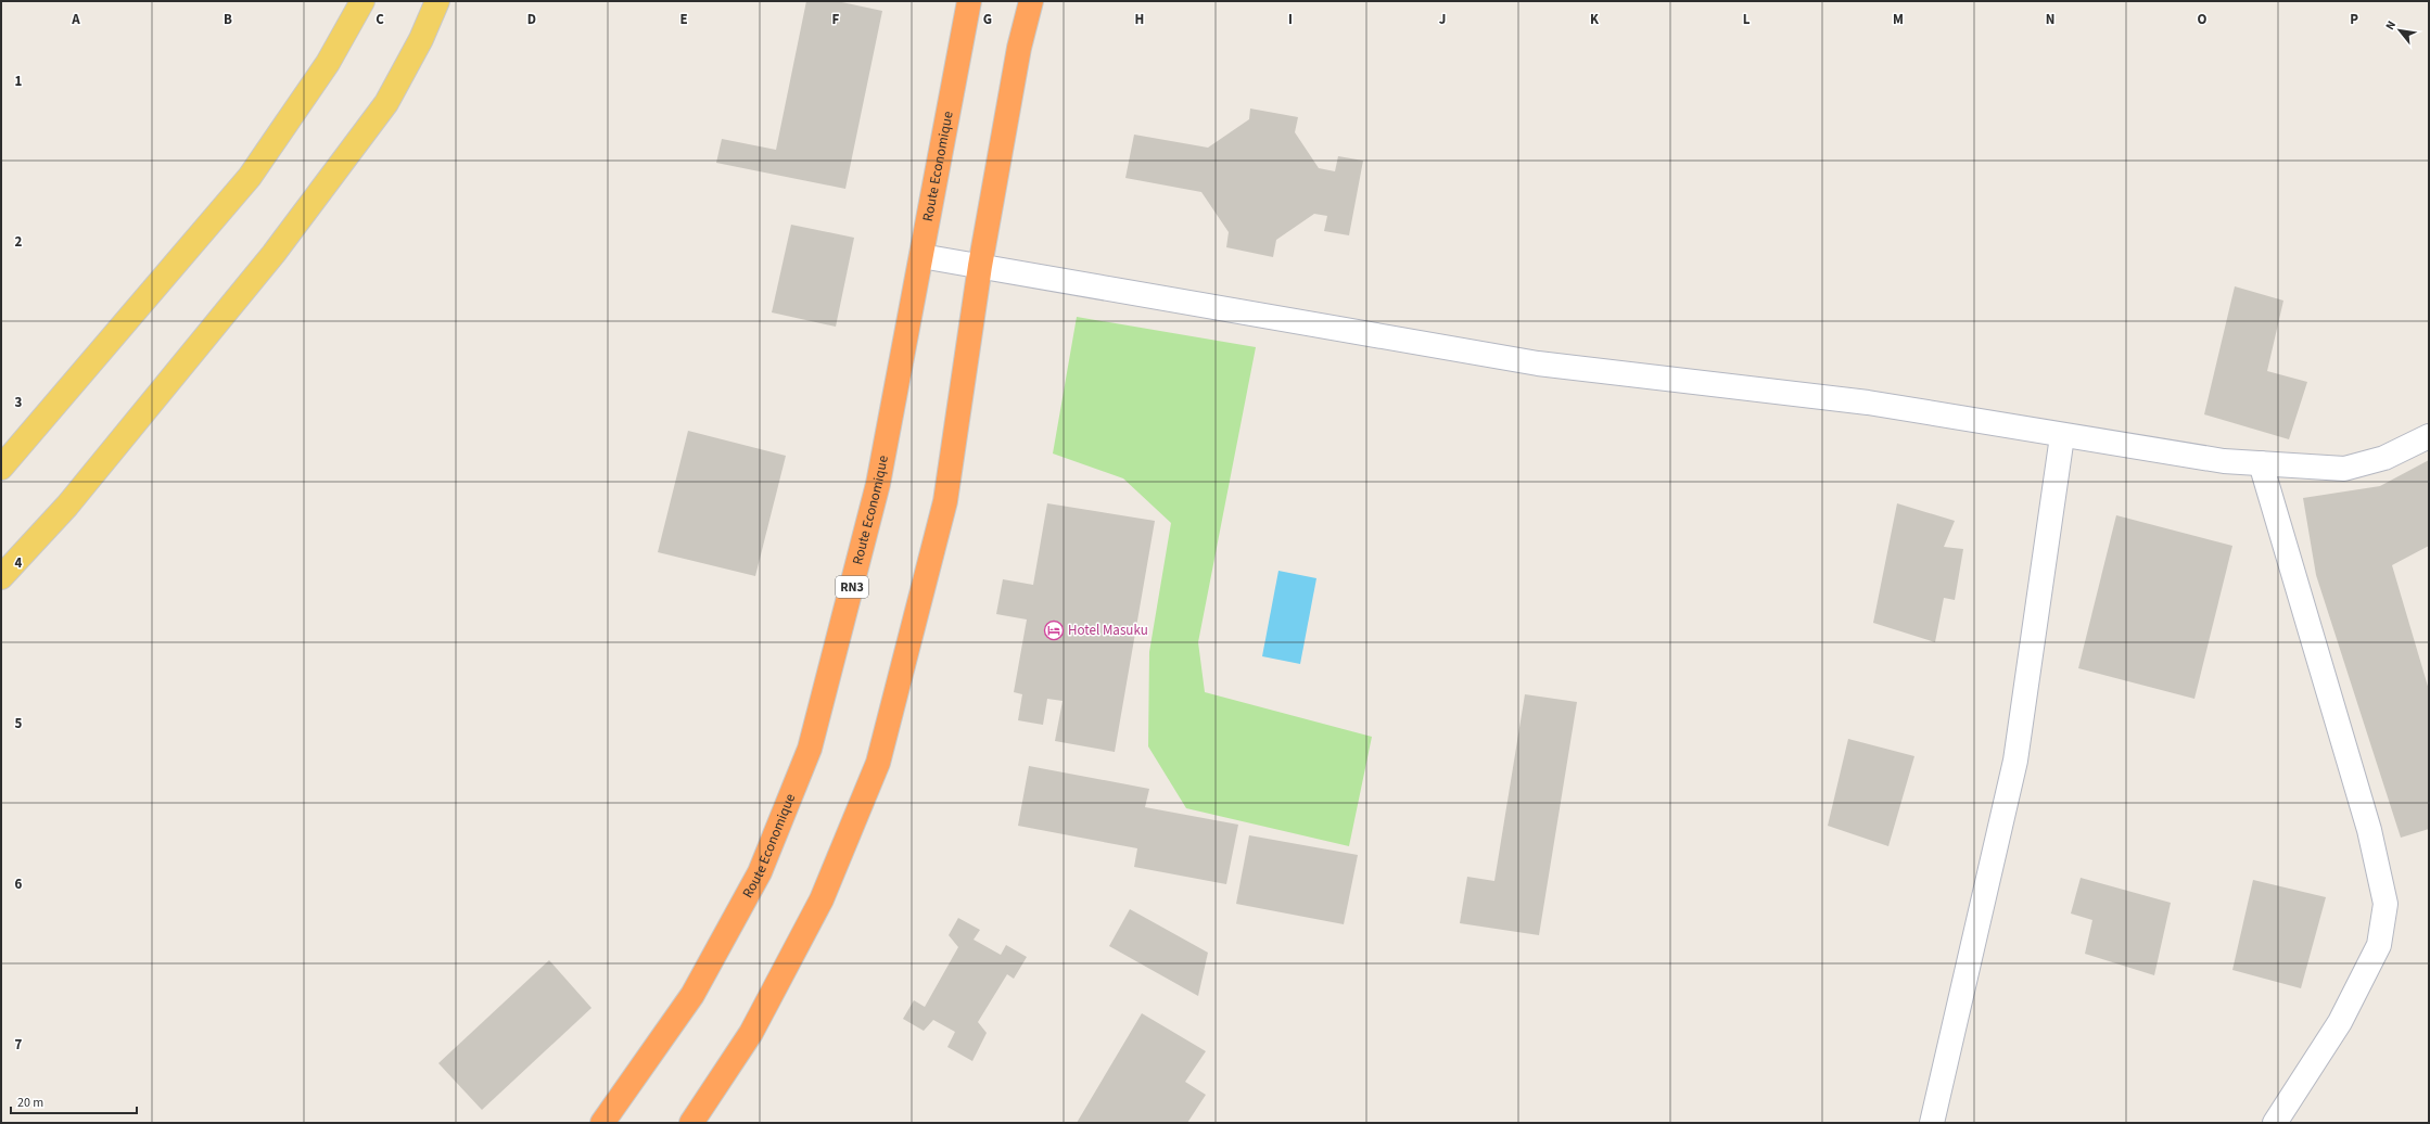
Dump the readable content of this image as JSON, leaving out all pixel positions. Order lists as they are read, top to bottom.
{
  "streets": {
    "highway": ["Route Economique", "RN3"]
  },
  "places": {
    "hotel": ["Hotel Masuku"]
  },
  "scale_bar": "20 m",
  "north": "top left",
  "grid": {
    "columns": [
      "A",
      "B",
      "C",
      "D",
      "E",
      "F",
      "G",
      "H",
      "I",
      "J",
      "K",
      "L",
      "M",
      "N",
      "O",
      "P"
    ],
    "rows": [
      "1",
      "2",
      "3",
      "4",
      "5",
      "6",
      "7"
    ]
  }
}
